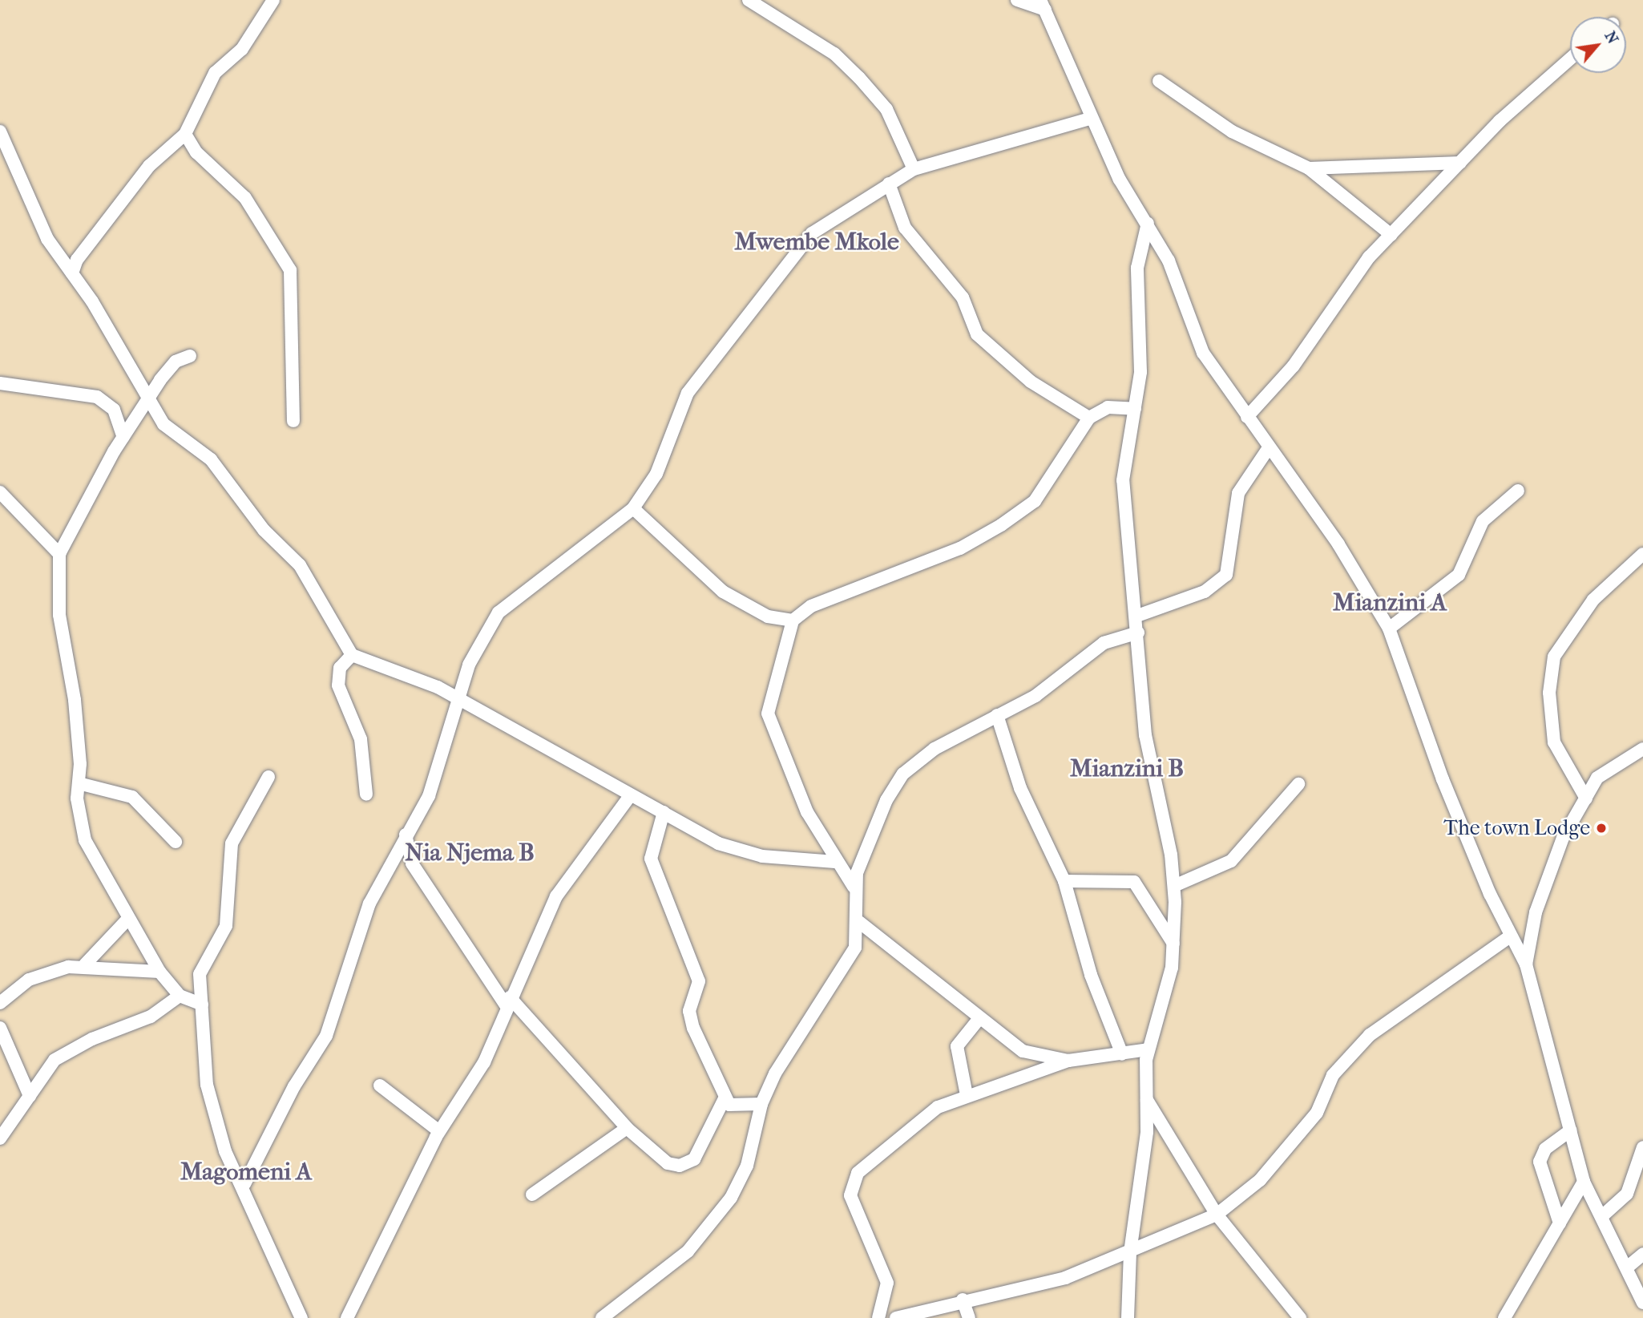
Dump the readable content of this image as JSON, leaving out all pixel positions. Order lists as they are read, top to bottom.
{
  "districts": [
    "Mwembe Mkole",
    "Mianzini A",
    "Mianzini B",
    "Nia Njema B",
    "Magomeni A"
  ],
  "places": ["The town Lodge"],
  "north": "top right"
}
